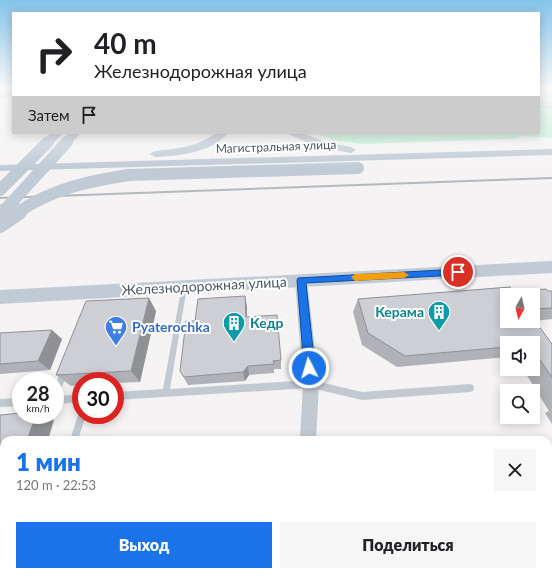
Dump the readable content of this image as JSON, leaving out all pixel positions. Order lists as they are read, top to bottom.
{
  "streets": {
    "main road": ["Магистральная улица", "Железнодорожная улица"]
  },
  "places": {
    "building": ["Керама", "Кедр"],
    "supermarket": ["Pyaterochka"]
  },
  "north": "bottom",
  "page": {
    "turn": ["40 m", "Железнодорожная улица"],
    "then": "Затем",
    "speed": "28 km/h",
    "limit": "30",
    "heading": ["1 мин", "120 m · 22:53"],
    "buttons": ["Выход", "Поделиться"]
  }
}
